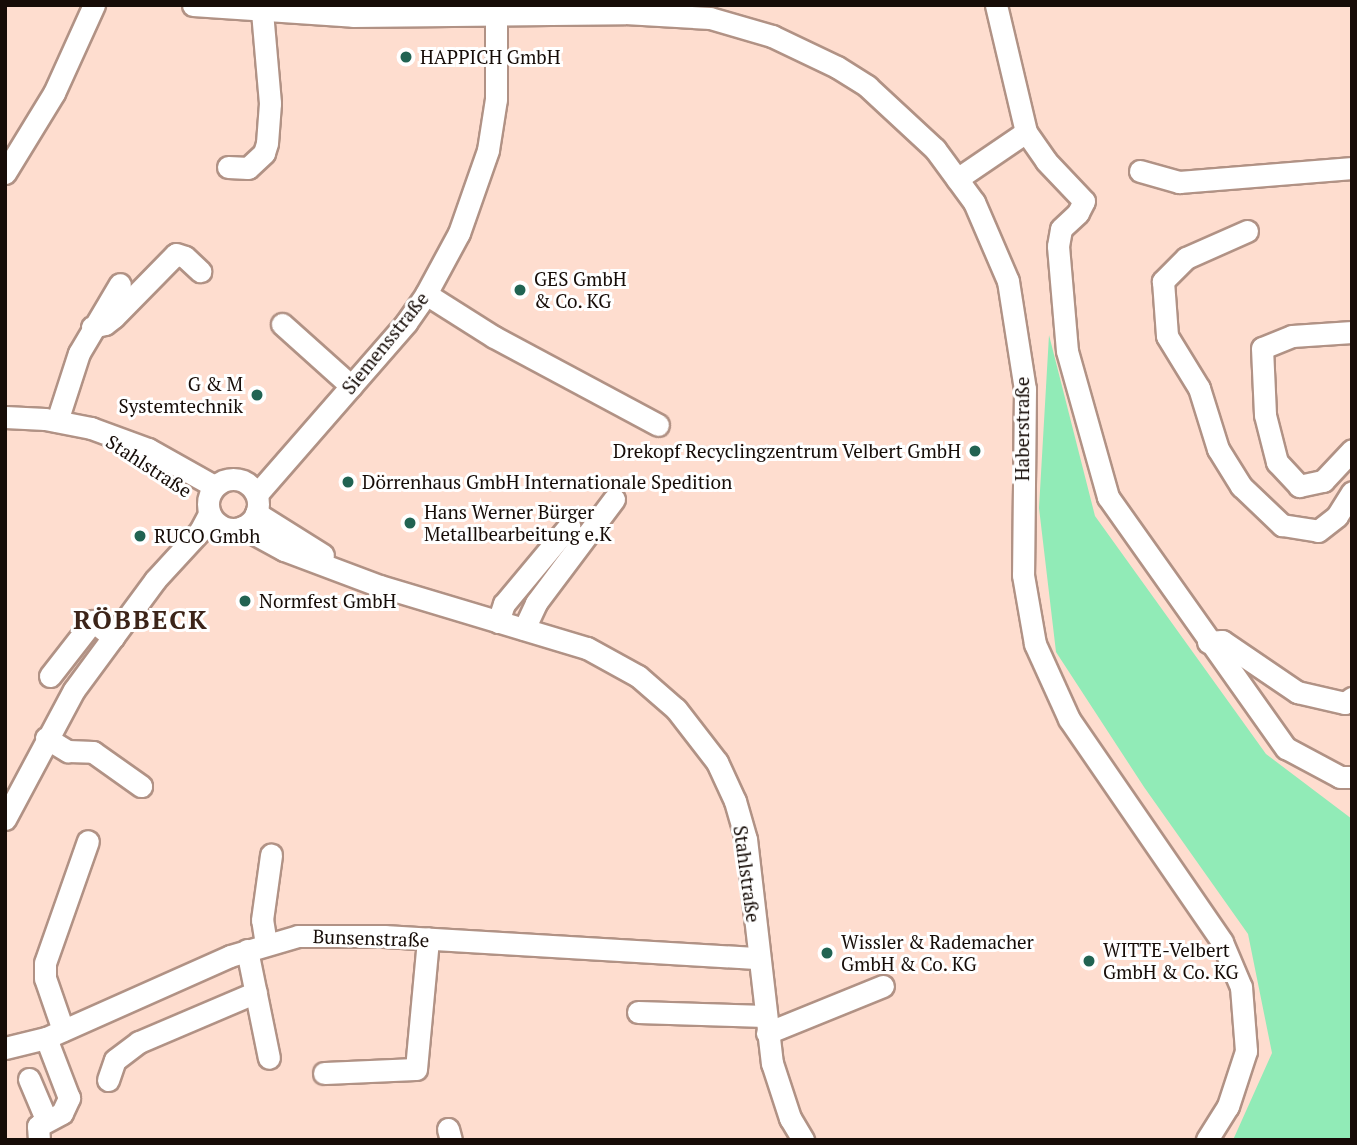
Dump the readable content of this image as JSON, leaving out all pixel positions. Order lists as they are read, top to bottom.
{
  "streets": {
    "street": [
      "Siemensstraße",
      "Haberstraße",
      "Stahlstraße",
      "Bunsenstraße"
    ]
  },
  "crossings": [
    ["Siemensstraße", "Haberstraße"],
    ["Siemensstraße", "Stahlstraße"],
    ["Stahlstraße", "Bunsenstraße"]
  ],
  "districts": ["RÖBBECK"],
  "places": [
    "HAPPICH GmbH",
    "GES GmbH & Co. KG",
    "G & M Systemtechnik",
    "Drekopf Recyclingzentrum Velbert GmbH",
    "Dörrenhaus GmbH Internationale Spedition",
    "Hans Werner Bürger Metallbearbeitung e.K",
    "RUCO Gmbh",
    "Normfest GmbH",
    "Wissler & Rademacher GmbH & Co. KG",
    "WITTE-Velbert GmbH & Co. KG"
  ]
}
